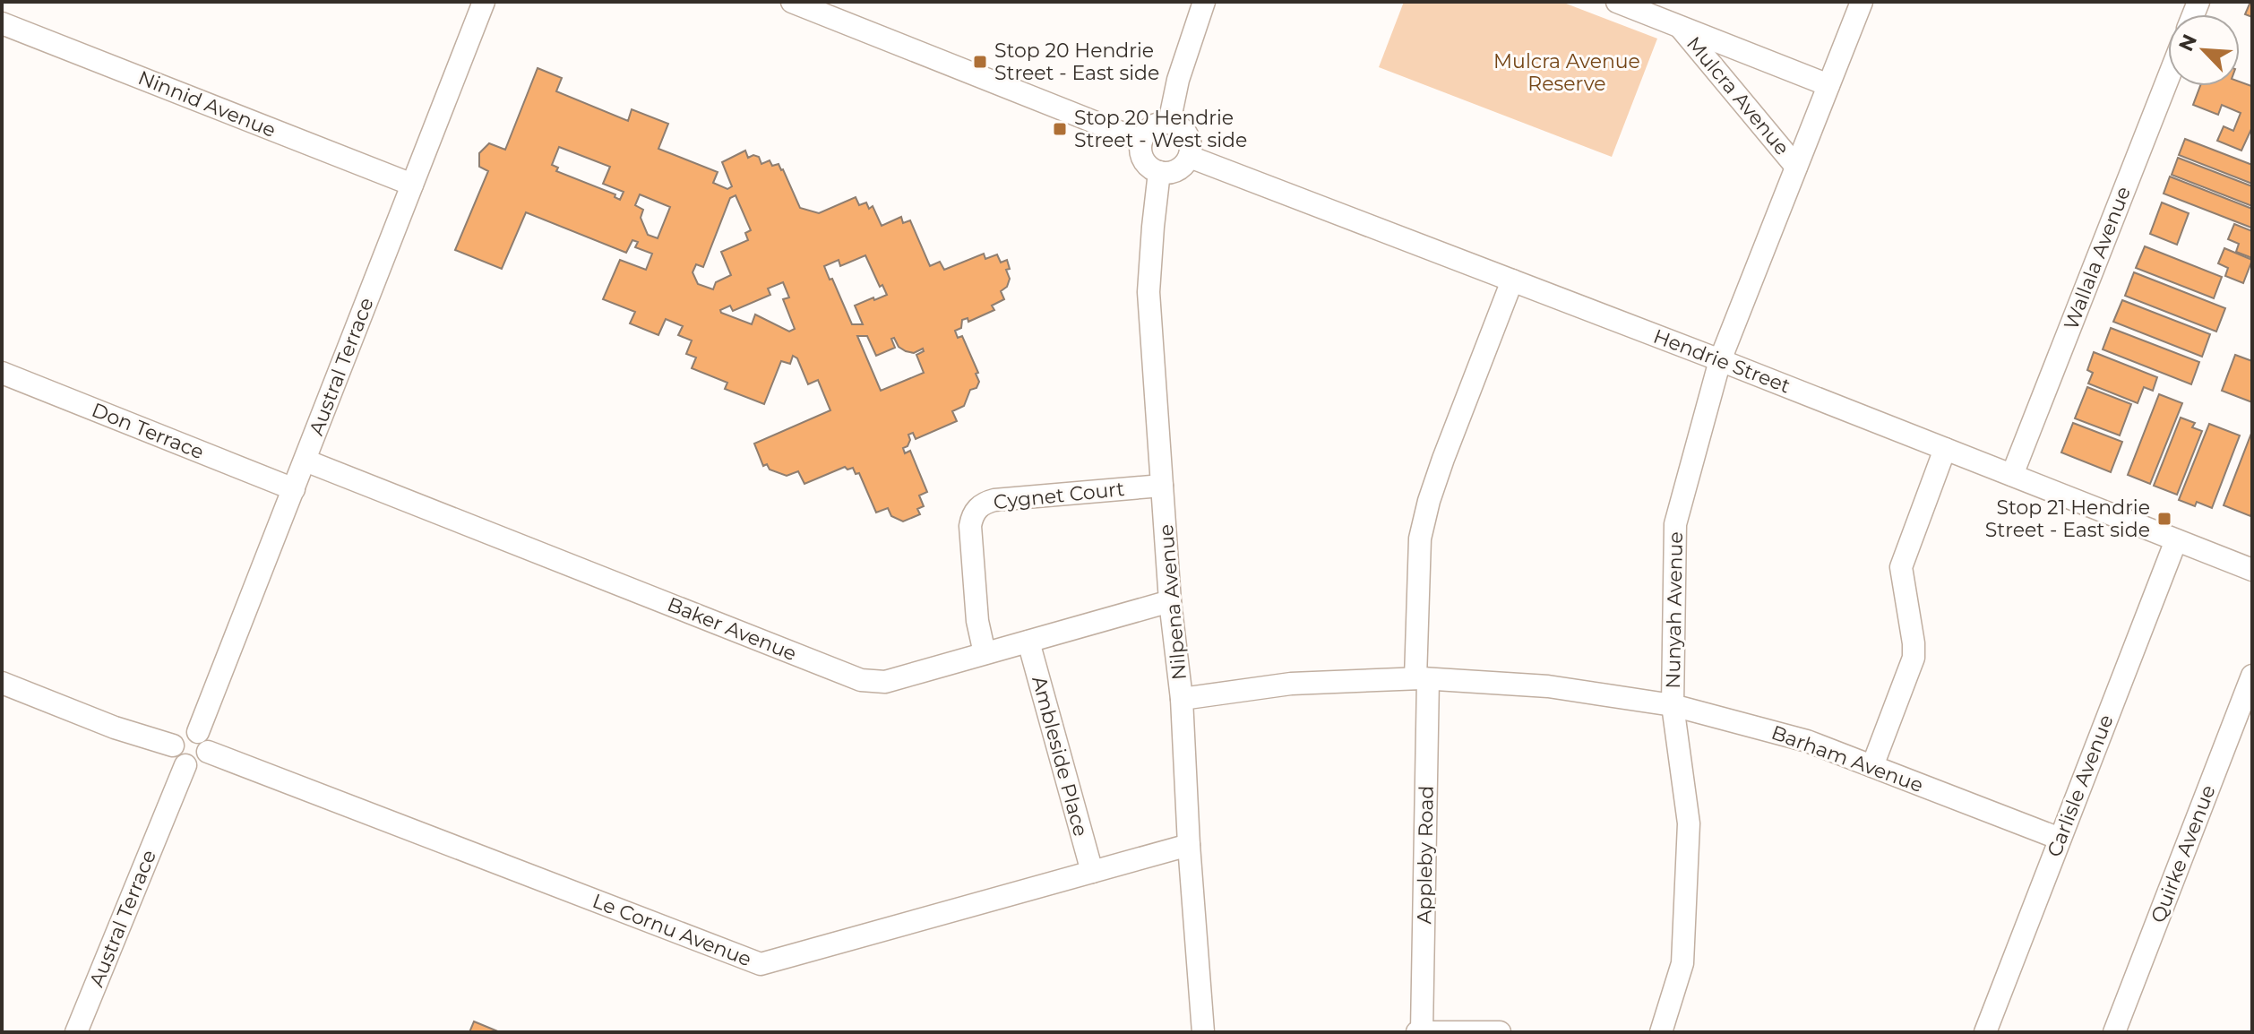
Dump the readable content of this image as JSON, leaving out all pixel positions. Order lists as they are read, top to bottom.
{
  "streets": {
    "street": [
      "Mulcra Avenue",
      "Ninnid Avenue",
      "Wallala Avenue",
      "Hendrie Street",
      "Austral Terrace",
      "Don Terrace",
      "Cygnet Court",
      "Nilpena Avenue",
      "Nunyah Avenue",
      "Baker Avenue",
      "Ambleside Place",
      "Barham Avenue",
      "Carlisle Avenue",
      "Quirke Avenue",
      "Appleby Road",
      "Le Cornu Avenue"
    ]
  },
  "crossings": [
    ["Mulcra Avenue", "Nunyah Avenue"],
    ["Ninnid Avenue", "Austral Terrace"],
    ["Wallala Avenue", "Hendrie Street"],
    ["Hendrie Street", "Nilpena Avenue"],
    ["Hendrie Street", "Nunyah Avenue"],
    ["Hendrie Street", "Carlisle Avenue"],
    ["Austral Terrace", "Don Terrace"],
    ["Austral Terrace", "Baker Avenue"],
    ["Austral Terrace", "Le Cornu Avenue"],
    ["Cygnet Court", "Nilpena Avenue"],
    ["Cygnet Court", "Baker Avenue"],
    ["Nilpena Avenue", "Baker Avenue"],
    ["Nilpena Avenue", "Barham Avenue"],
    ["Nilpena Avenue", "Le Cornu Avenue"],
    ["Nunyah Avenue", "Barham Avenue"],
    ["Baker Avenue", "Ambleside Place"],
    ["Ambleside Place", "Le Cornu Avenue"],
    ["Barham Avenue", "Carlisle Avenue"],
    ["Barham Avenue", "Appleby Road"]
  ],
  "parks": ["Mulcra Avenue Reserve"],
  "places": {
    "transit": ["Stop 20 Hendrie Street - East side", "Stop 20 Hendrie Street - West side", "Stop 21 Hendrie Street - East side"]
  },
  "north": "top left"
}
